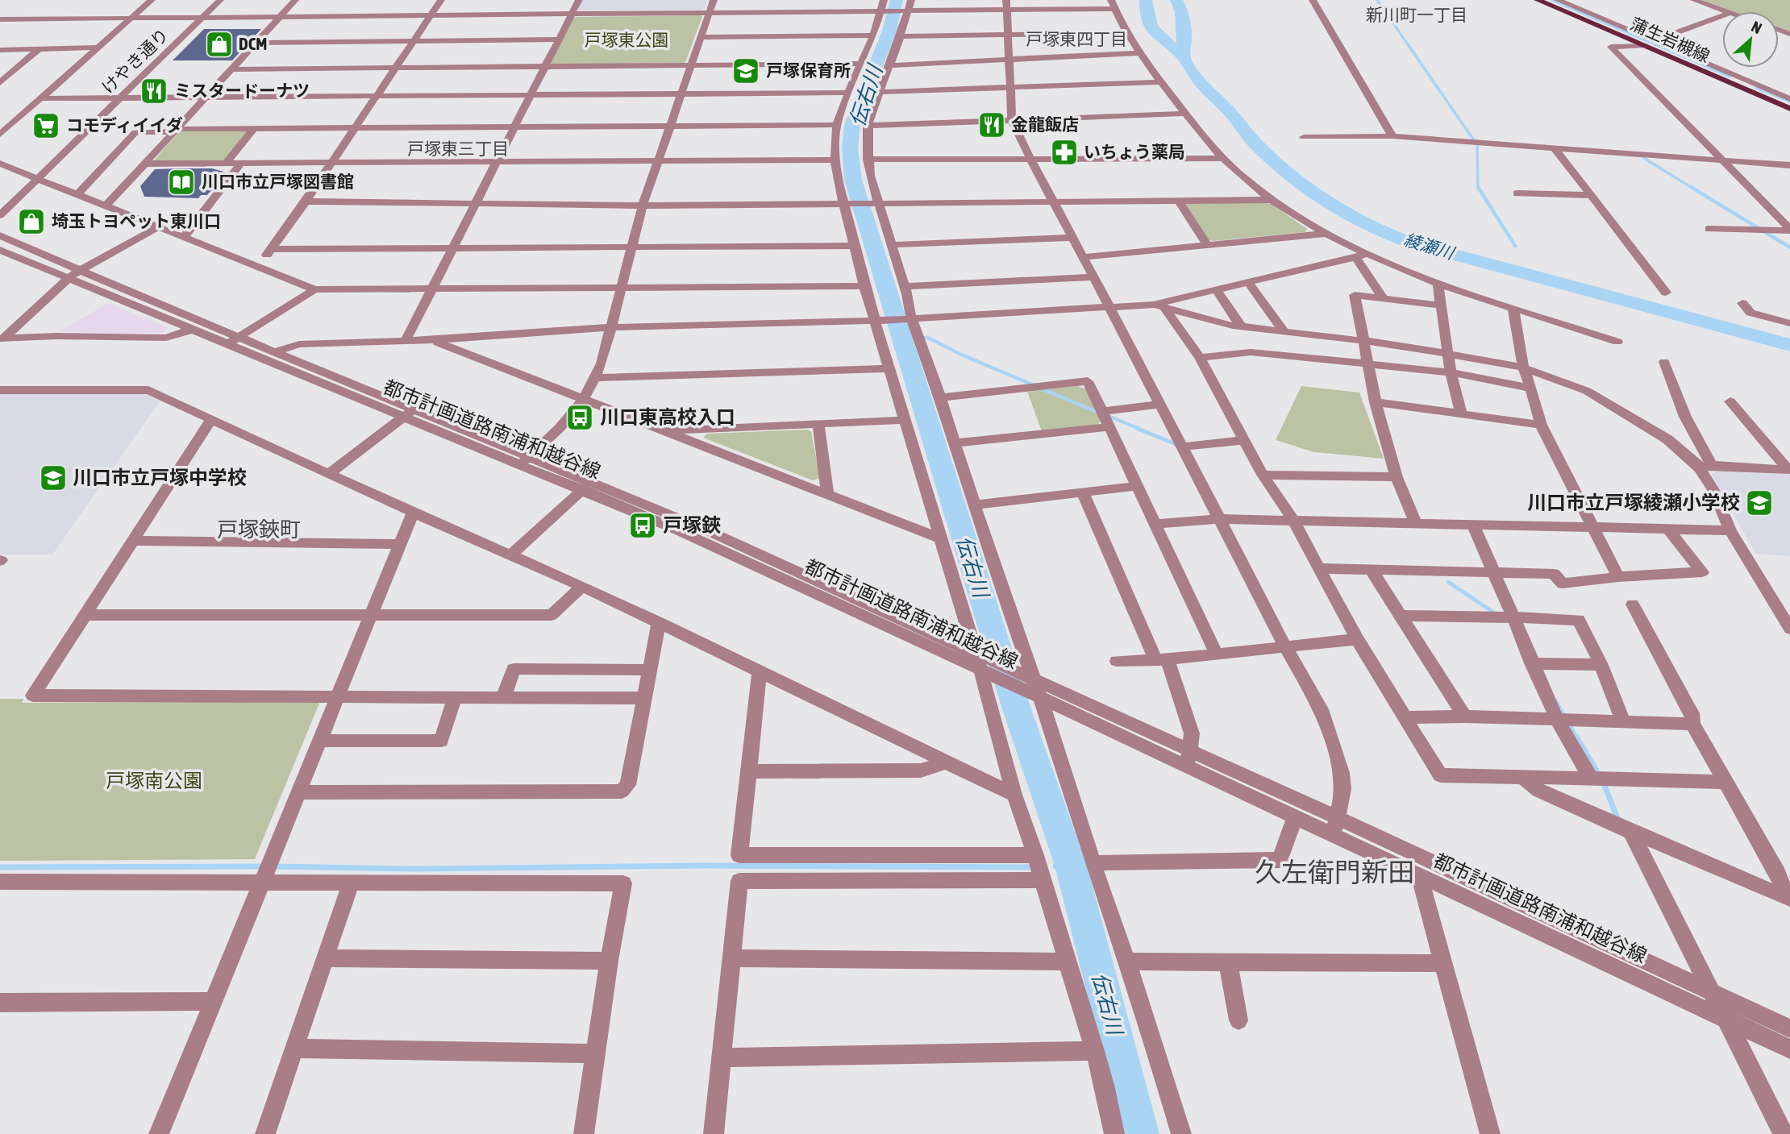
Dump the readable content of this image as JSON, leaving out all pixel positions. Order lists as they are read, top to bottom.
{
  "streets": {
    "main road": ["蒲生岩槻線"],
    "street": ["けやき通り", "都市計画道路南浦和越谷線"]
  },
  "districts": [
    "新川町一丁目",
    "戸塚東四丁目",
    "戸塚東三丁目",
    "戸塚鋏町",
    "久左衛門新田"
  ],
  "water": ["伝右川", "綾瀬川"],
  "parks": ["戸塚東公園", "戸塚南公園"],
  "places": {
    "shop": ["DCM", "埼玉トヨペット東川口"],
    "school or university": ["戸塚保育所", "川口市立戸塚中学校", "川口市立戸塚綾瀬小学校"],
    "restaurant": ["ミスタードーナツ", "金龍飯店"],
    "supermarket": ["コモディイイダ"],
    "pharmacy": ["いちょう薬局"],
    "library": ["川口市立戸塚図書館"],
    "bus stop": ["川口東高校入口", "戸塚鋏"]
  },
  "north": "top right"
}
